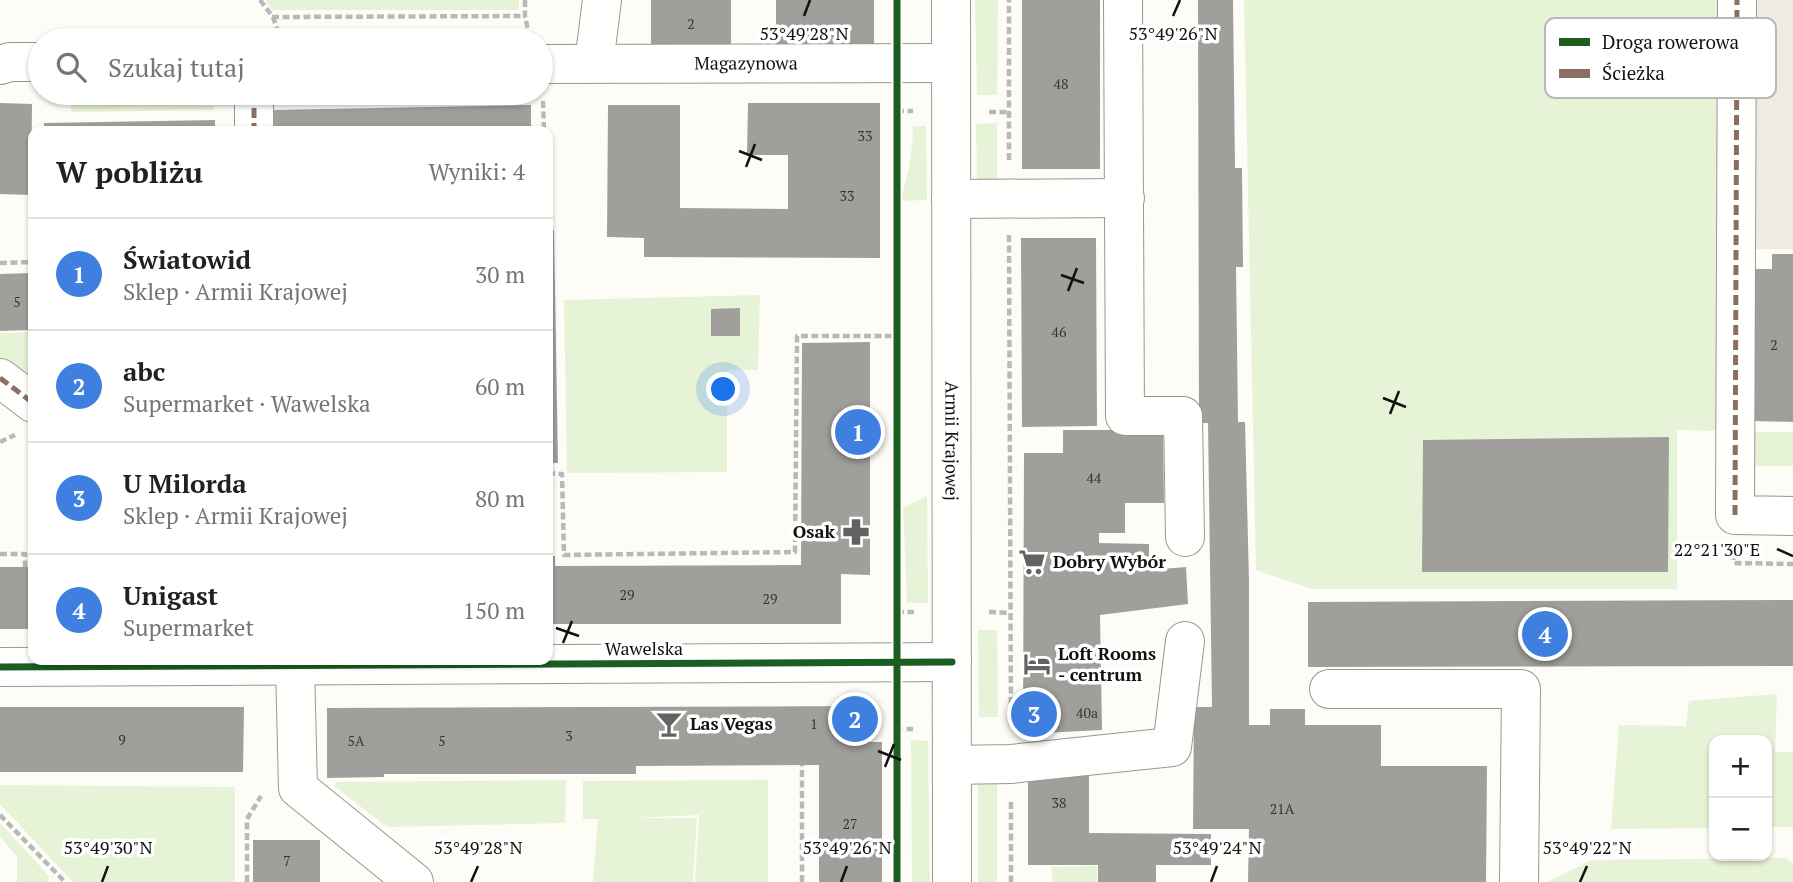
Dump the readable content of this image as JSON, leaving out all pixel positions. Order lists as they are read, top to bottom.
{
  "streets": {
    "street": ["Magazynowa", "Armii Krajowej", "Wawelska"]
  },
  "crossings": [
    ["Magazynowa", "Armii Krajowej"],
    ["Armii Krajowej", "Wawelska"]
  ],
  "places": {
    "pharmacy": ["Osak"],
    "supermarket": ["Dobry Wybór"],
    "hotel": ["Loft Rooms - centrum"],
    "bar": ["Las Vegas"]
  },
  "house_numbers": [
    "2",
    "48",
    "33",
    "33",
    "5",
    "46",
    "2",
    "44",
    "29",
    "29",
    "40a",
    "1",
    "3",
    "9",
    "5A",
    "5",
    "38",
    "21A",
    "27",
    "7"
  ],
  "legend": ["Droga rowerowa", "Ścieżka"],
  "page": {
    "search": "Szukaj tutaj",
    "heading": ["W pobliżu", "Wyniki: 4"],
    "list": [
      {
        "mark": "1",
        "name": "Światowid",
        "note": "Sklep · Armii Krajowej",
        "value": "30 m"
      },
      {
        "mark": "2",
        "name": "abc",
        "note": "Supermarket · Wawelska",
        "value": "60 m"
      },
      {
        "mark": "3",
        "name": "U Milorda",
        "note": "Sklep · Armii Krajowej",
        "value": "80 m"
      },
      {
        "mark": "4",
        "name": "Unigast",
        "note": "Supermarket",
        "value": "150 m"
      }
    ],
    "pins": [
      "1",
      "4",
      "3",
      "2"
    ],
    "map_buttons": ["+", "−"]
  },
  "coordinates": [
    "53°49'28\"N",
    "53°49'26\"N",
    "22°21'30\"E",
    "53°49'30\"N",
    "53°49'24\"N",
    "53°49'22\"N"
  ]
}
